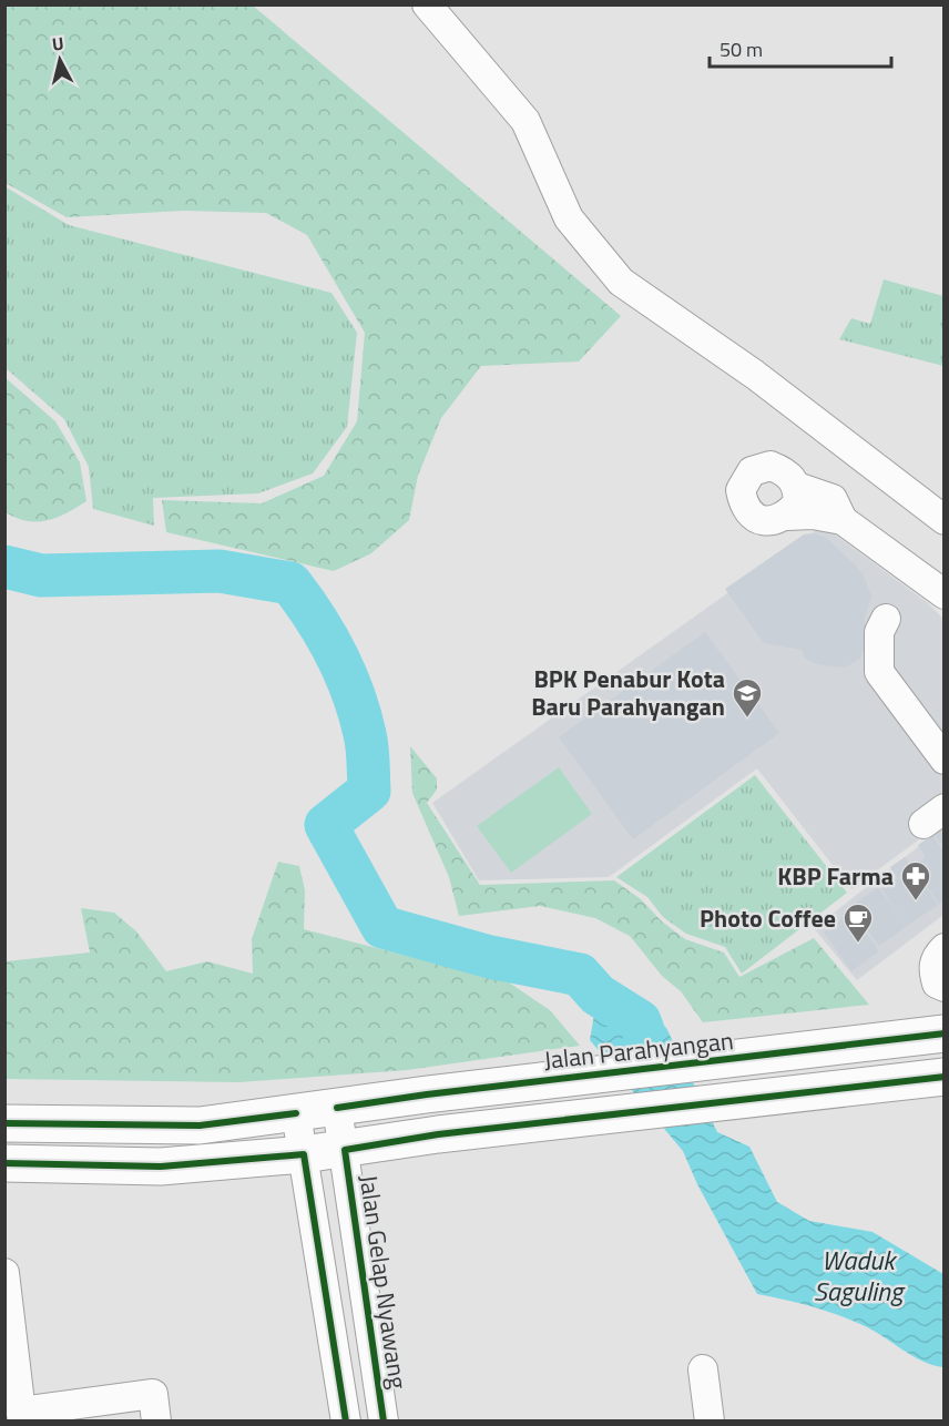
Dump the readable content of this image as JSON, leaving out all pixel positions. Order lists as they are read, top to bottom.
{
  "streets": {
    "main road": ["Jalan Parahyangan"],
    "street": ["Jalan Gelap Nyawang"]
  },
  "water": ["Waduk Saguling"],
  "places": {
    "school or university": ["BPK Penabur Kota Baru Parahyangan"],
    "pharmacy": ["KBP Farma"],
    "cafe": ["Photo Coffee"]
  },
  "scale_bar": "50 m",
  "north": "top"
}
